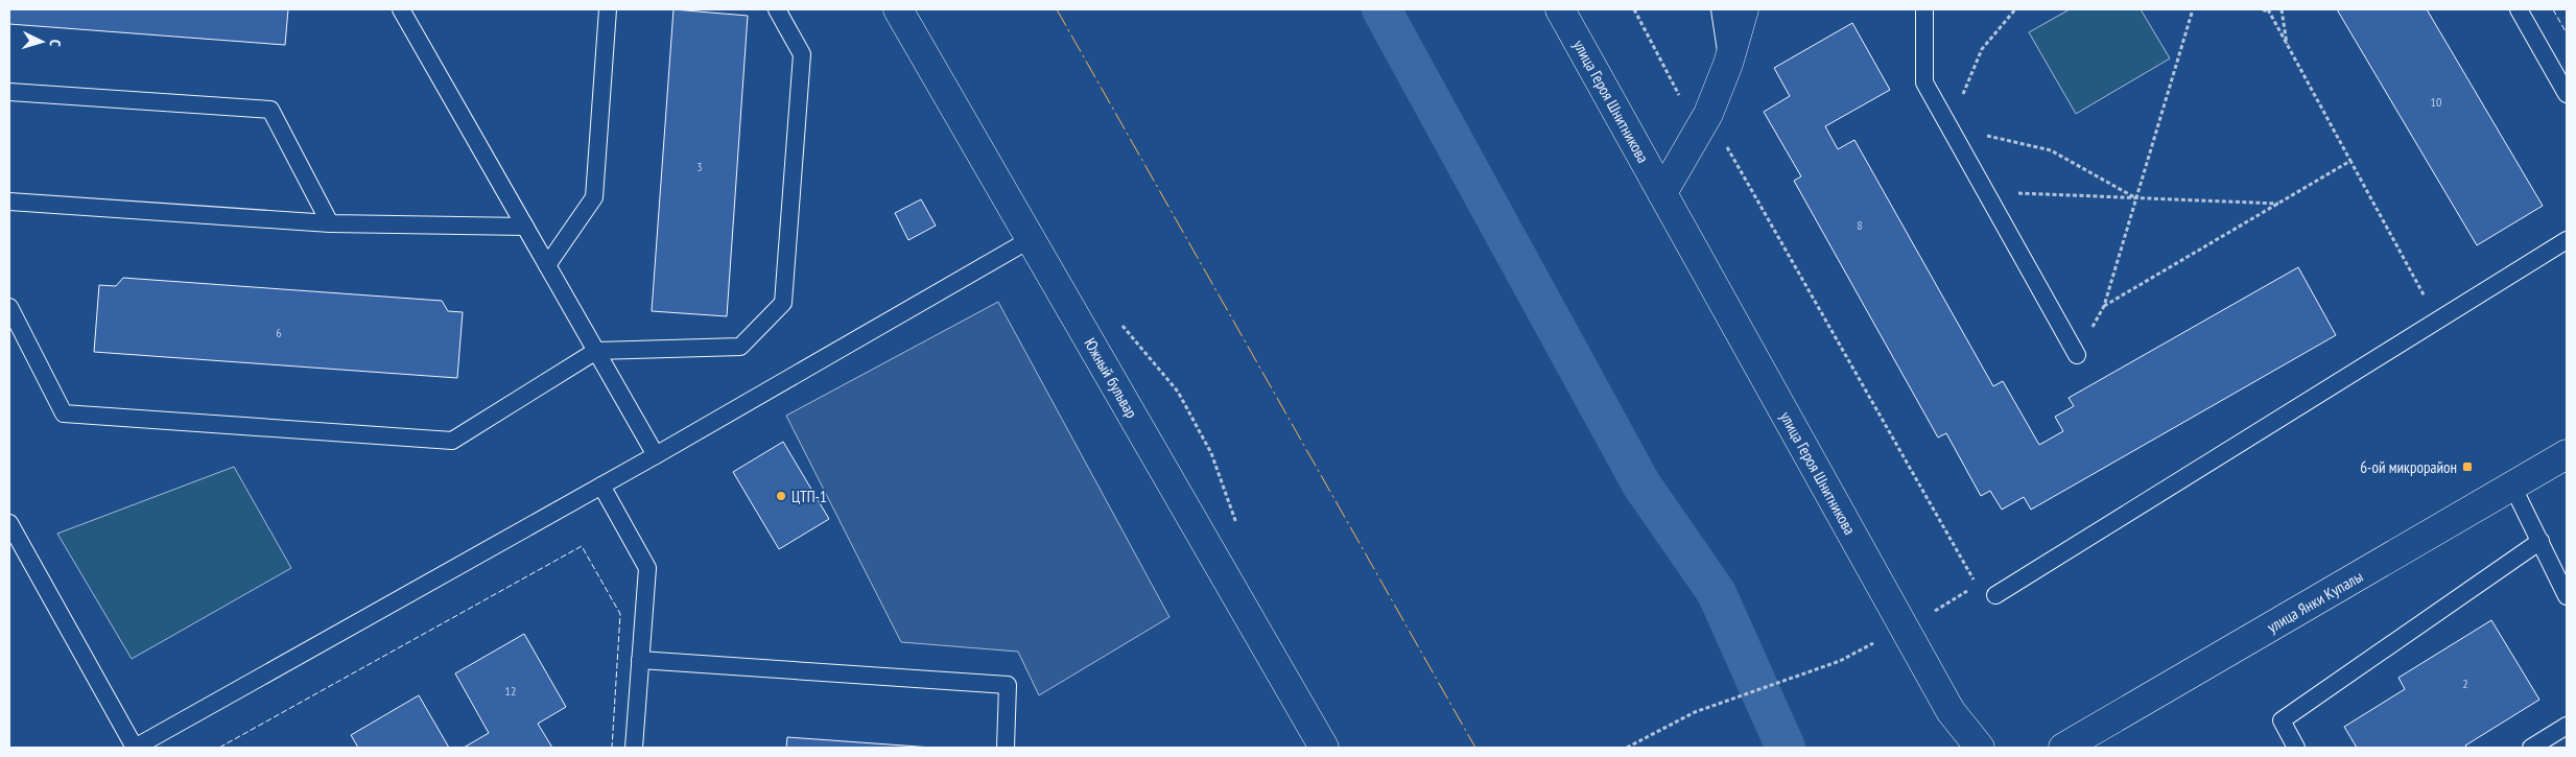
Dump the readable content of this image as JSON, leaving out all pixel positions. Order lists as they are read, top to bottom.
{
  "streets": {
    "street": ["улица Героя Шнитникова", "Южный бульвар", "улица Янки Купалы"]
  },
  "places": {
    "transit": ["6-ой микрорайон"],
    "other": ["ЦТП-1"]
  },
  "house_numbers": [
    "10",
    "3",
    "8",
    "6",
    "2",
    "12"
  ],
  "north": "right"
}
